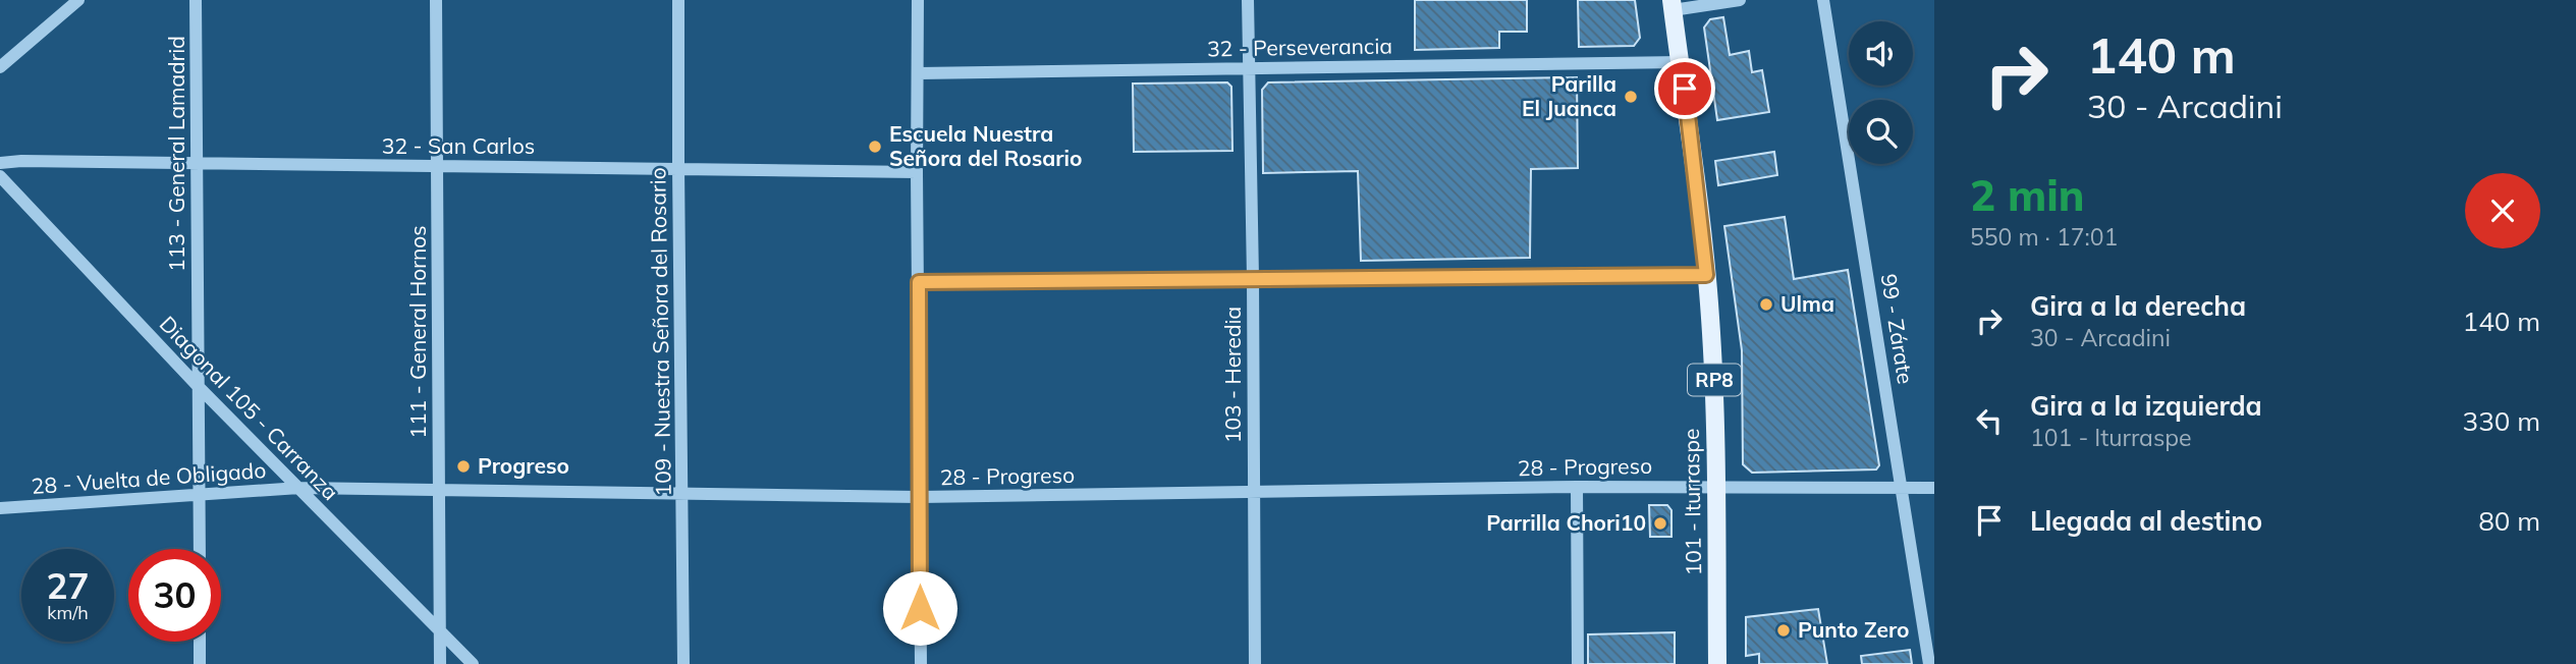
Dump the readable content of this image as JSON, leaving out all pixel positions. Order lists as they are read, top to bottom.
{
  "streets": {
    "main road": ["RP8", "101 - Iturraspe"],
    "street": [
      "32 - Perseverancia",
      "32 - San Carlos",
      "113 - General Lamadrid",
      "99 - Zárate",
      "111 - General Hornos",
      "109 - Nuestra Señora del Rosario",
      "103 - Heredia",
      "Diagonal 105 - Carranza",
      "28 - Progreso",
      "28 - Vuelta de Obligado"
    ]
  },
  "crossings": [
    ["32 - Perseverancia", "103 - Heredia"],
    ["32 - Perseverancia", "101 - Iturraspe"],
    ["32 - San Carlos", "113 - General Lamadrid"],
    ["32 - San Carlos", "111 - General Hornos"],
    ["32 - San Carlos", "109 - Nuestra Señora del Rosario"],
    ["113 - General Lamadrid", "Diagonal 105 - Carranza"],
    ["113 - General Lamadrid", "28 - Vuelta de Obligado"],
    ["99 - Zárate", "28 - Progreso"],
    ["111 - General Hornos", "Diagonal 105 - Carranza"],
    ["111 - General Hornos", "28 - Progreso"],
    ["109 - Nuestra Señora del Rosario", "28 - Progreso"],
    ["103 - Heredia", "28 - Progreso"],
    ["Diagonal 105 - Carranza", "28 - Progreso"],
    ["Diagonal 105 - Carranza", "28 - Vuelta de Obligado"],
    ["28 - Progreso", "28 - Vuelta de Obligado"],
    ["28 - Progreso", "101 - Iturraspe"]
  ],
  "places": [
    "Parilla El Juanca",
    "Escuela Nuestra Señora del Rosario",
    "Ulma",
    "Progreso",
    "Parrilla Chori10",
    "Punto Zero"
  ],
  "page": {
    "turn": ["140 m", "30 - Arcadini"],
    "heading": ["2 min", "550 m · 17:01"],
    "list": [
      {
        "name": "Gira a la derecha",
        "note": "30 - Arcadini",
        "value": "140 m"
      },
      {
        "name": "Gira a la izquierda",
        "note": "101 - Iturraspe",
        "value": "330 m"
      },
      {
        "name": "Llegada al destino",
        "value": "80 m"
      }
    ],
    "speed": "27 km/h",
    "limit": "30"
  }
}
